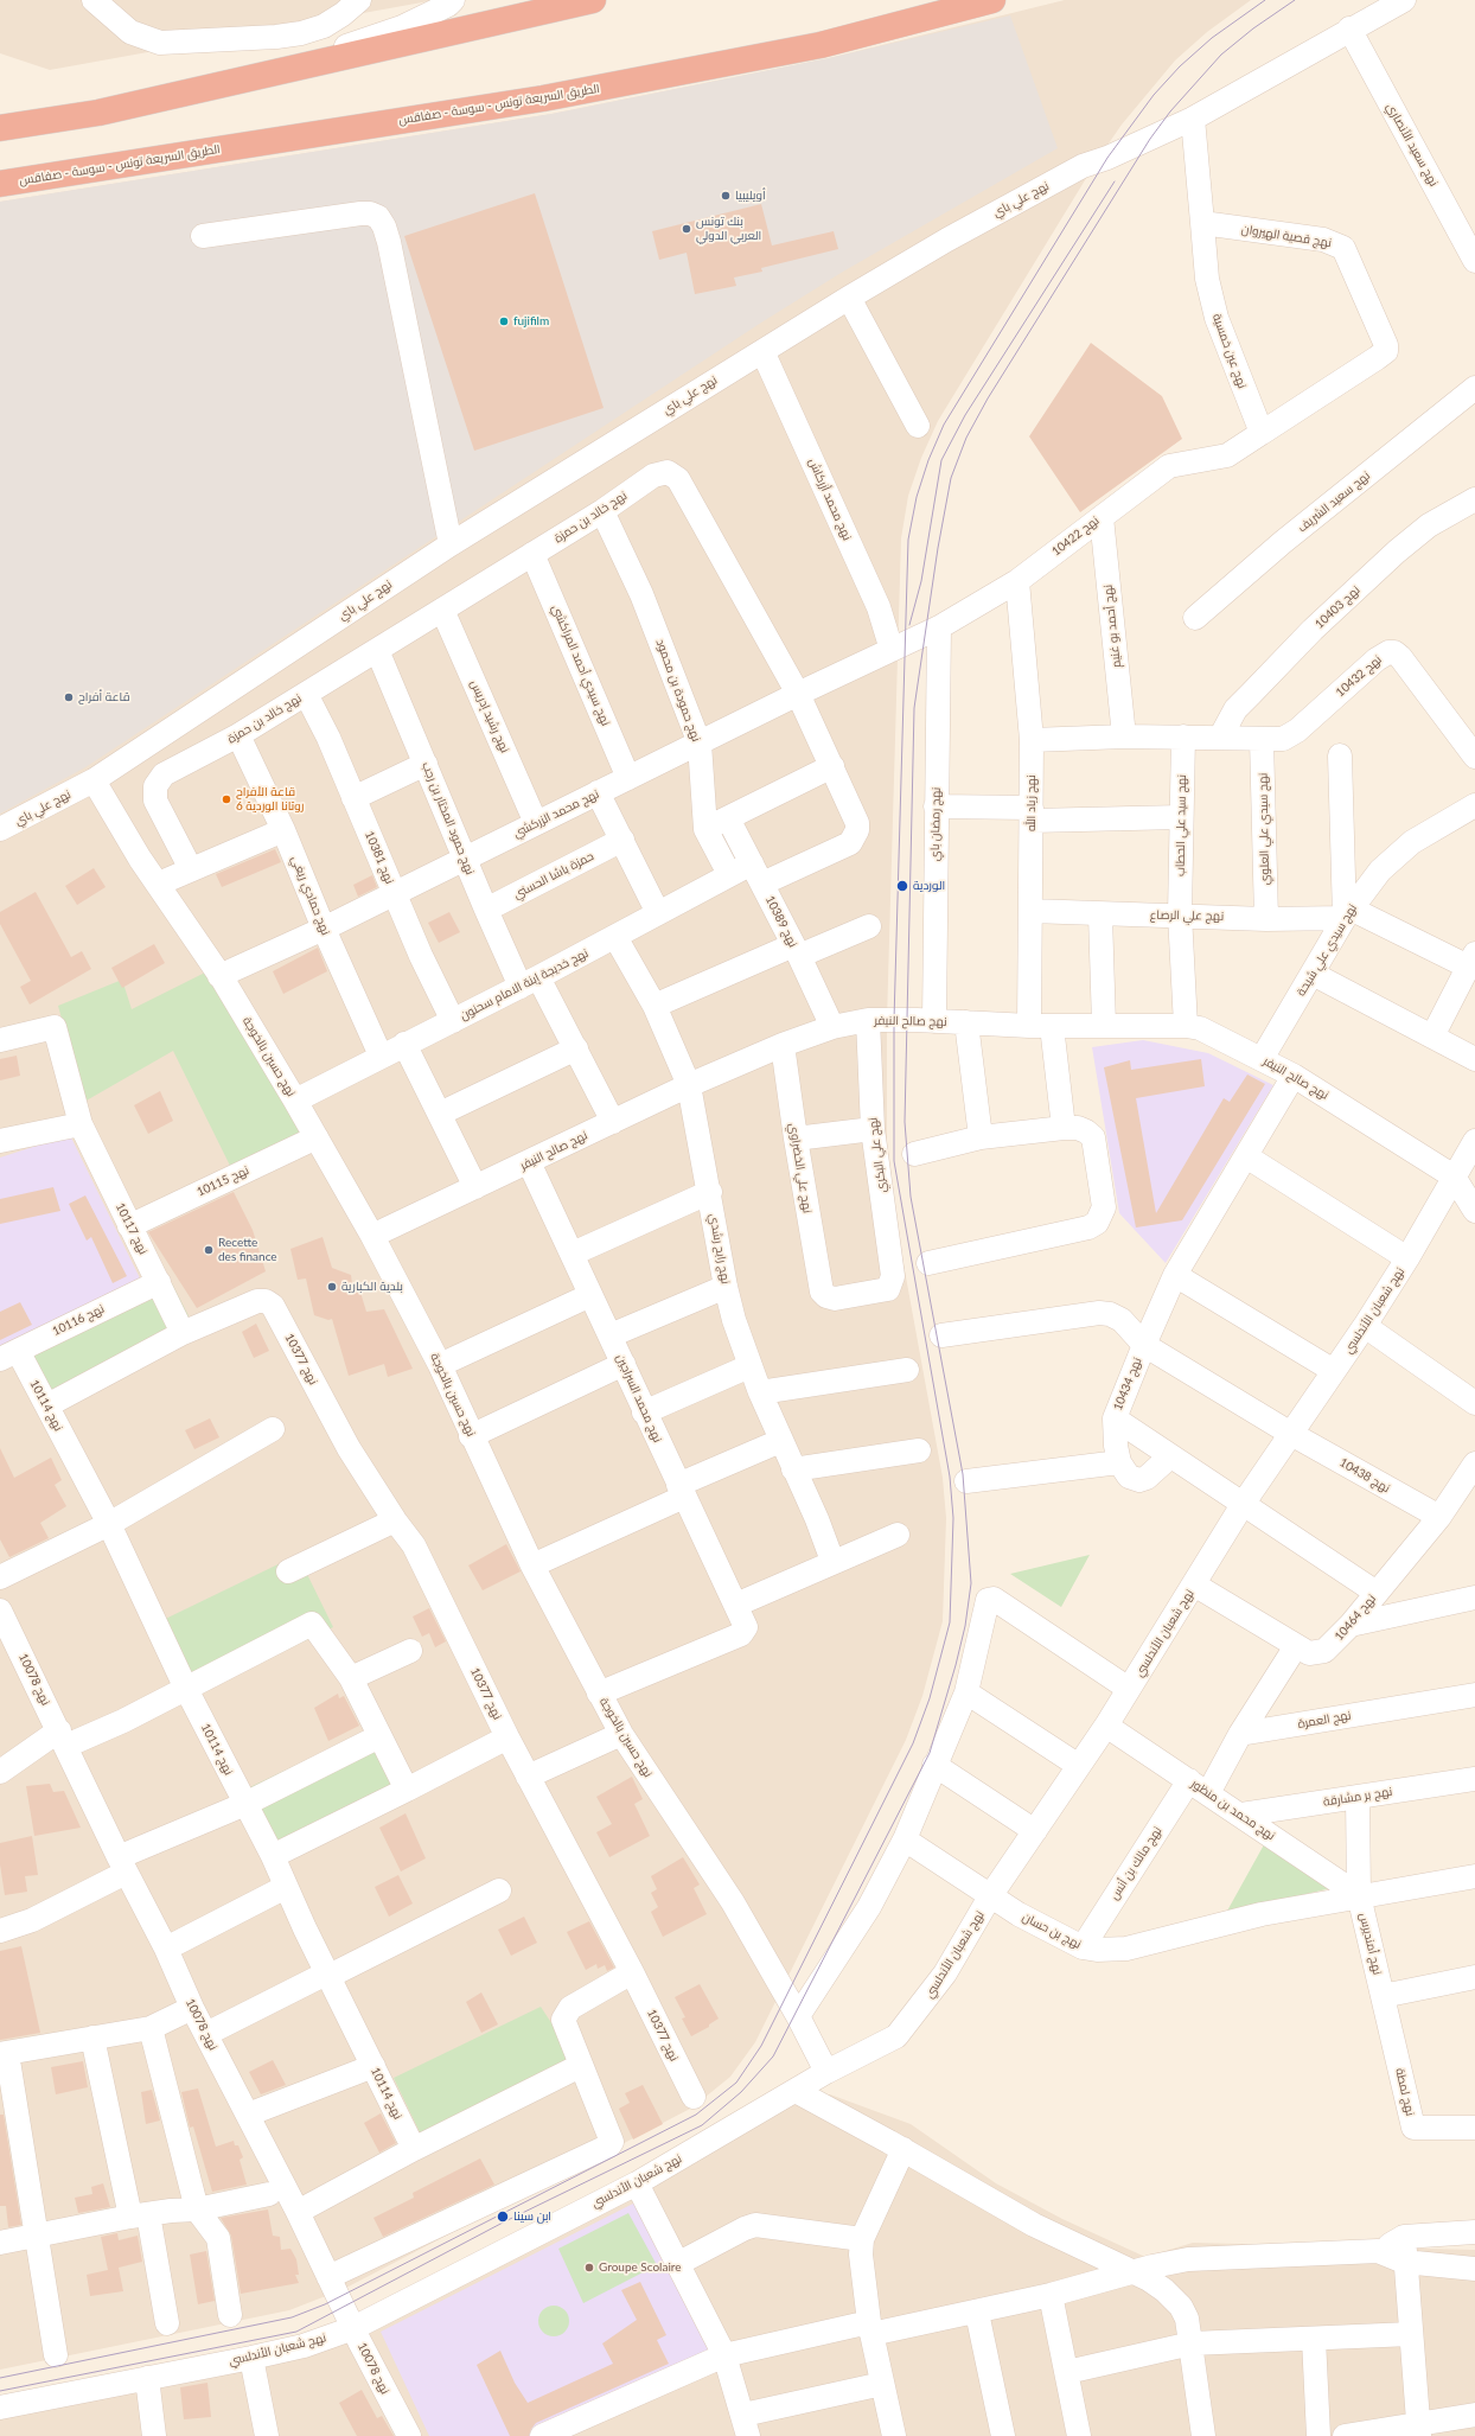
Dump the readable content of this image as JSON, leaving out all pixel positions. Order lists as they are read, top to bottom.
{
  "streets": {
    "highway": ["الطريق السريعة تونس - سوسة - صفاقس"],
    "street": [
      "نهج سعيد الأنصاري",
      "نهج علي باي",
      "نهج قصية الهيروان",
      "نهج عين خمسية",
      "نهج محمد أزركاش",
      "نهج سعيد الشريف",
      "نهج خالد بن حمزة",
      "نهج 10422",
      "نهج 10403",
      "نهج أحمد بو غنيم",
      "نهج سيدي أحمد المراكشي",
      "نهج 10432",
      "نهج حمودة بن محمود",
      "نهج رشيد إدريس",
      "نهج زياد الله",
      "نهج محمد الزركشي",
      "نهج حمود المختار بن رجب",
      "نهج رمضان باي",
      "نهج سيد علي الحطاب",
      "نهج سيدي علي العلوي",
      "نهج 10381",
      "حمزة باشا الحسني",
      "نهج حمادي ريغي",
      "نهج علي الرصاع",
      "نهج 10389",
      "نهج سيدي علي شيحة",
      "نهج خديجة إبنة الامام سحنون",
      "نهج صالح النيفر",
      "نهج حسين بالخوجة",
      "نهج علي البكري",
      "نهج علي الخضراوي",
      "نهج 10115",
      "نهج 10117",
      "نهج رابح رشدي",
      "نهج شعبان الأندلسي",
      "نهج 10116",
      "نهج 10377",
      "نهج 10434",
      "نهج محمد السراجين",
      "نهج 10114",
      "نهج 10438",
      "نهج 10464",
      "نهج 10078",
      "نهج العمرة",
      "نهج بر مشارقة",
      "نهج محمد بن منظور",
      "نهج مالك بن أنس",
      "نهج بن حسان",
      "نهج أمنديرس",
      "نهج لمطة"
    ]
  },
  "crossings": [
    ["نهج سعيد الأنصاري", "نهج علي باي"],
    ["نهج علي باي", "نهج عين خمسية"],
    ["نهج علي باي", "نهج محمد أزركاش"],
    ["نهج علي باي", "نهج حسين بالخوجة"],
    ["نهج قصية الهيروان", "نهج عين خمسية"],
    ["نهج قصية الهيروان", "نهج 10422"],
    ["نهج عين خمسية", "نهج 10422"],
    ["نهج محمد أزركاش", "نهج 10422"],
    ["نهج محمد أزركاش", "نهج محمد الزركشي"],
    ["نهج خالد بن حمزة", "نهج سيدي أحمد المراكشي"],
    ["نهج خالد بن حمزة", "نهج حمودة بن محمود"],
    ["نهج خالد بن حمزة", "نهج رشيد إدريس"],
    ["نهج خالد بن حمزة", "نهج محمد الزركشي"],
    ["نهج خالد بن حمزة", "نهج حمود المختار بن رجب"],
    ["نهج خالد بن حمزة", "نهج 10381"],
    ["نهج خالد بن حمزة", "نهج حمادي ريغي"],
    ["نهج خالد بن حمزة", "نهج 10389"],
    ["نهج 10422", "نهج أحمد بو غنيم"],
    ["نهج 10422", "نهج زياد الله"],
    ["نهج 10422", "نهج محمد الزركشي"],
    ["نهج 10422", "نهج رمضان باي"],
    ["نهج سيدي أحمد المراكشي", "نهج محمد الزركشي"],
    ["نهج 10432", "نهج سيدي علي العلوي"],
    ["نهج حمودة بن محمود", "نهج محمد الزركشي"],
    ["نهج حمودة بن محمود", "نهج خديجة إبنة الامام سحنون"],
    ["نهج رشيد إدريس", "نهج محمد الزركشي"],
    ["نهج زياد الله", "نهج علي الرصاع"],
    ["نهج زياد الله", "نهج صالح النيفر"],
    ["نهج محمد الزركشي", "نهج حمود المختار بن رجب"],
    ["نهج محمد الزركشي", "نهج 10381"],
    ["نهج محمد الزركشي", "نهج حمادي ريغي"],
    ["نهج محمد الزركشي", "نهج حسين بالخوجة"],
    ["نهج حمود المختار بن رجب", "حمزة باشا الحسني"],
    ["نهج حمود المختار بن رجب", "نهج خديجة إبنة الامام سحنون"],
    ["نهج حمود المختار بن رجب", "نهج صالح النيفر"],
    ["نهج رمضان باي", "نهج صالح النيفر"],
    ["نهج سيد علي الحطاب", "نهج علي الرصاع"],
    ["نهج سيد علي الحطاب", "نهج صالح النيفر"],
    ["نهج سيدي علي العلوي", "نهج علي الرصاع"],
    ["نهج 10381", "نهج خديجة إبنة الامام سحنون"],
    ["نهج حمادي ريغي", "نهج خديجة إبنة الامام سحنون"],
    ["نهج علي الرصاع", "نهج سيدي علي شيحة"],
    ["نهج 10389", "نهج خديجة إبنة الامام سحنون"],
    ["نهج 10389", "نهج صالح النيفر"],
    ["نهج سيدي علي شيحة", "نهج صالح النيفر"],
    ["نهج خديجة إبنة الامام سحنون", "نهج حسين بالخوجة"],
    ["نهج خديجة إبنة الامام سحنون", "نهج رابح رشدي"],
    ["نهج صالح النيفر", "نهج حسين بالخوجة"],
    ["نهج صالح النيفر", "نهج علي البكري"],
    ["نهج صالح النيفر", "نهج علي الخضراوي"],
    ["نهج صالح النيفر", "نهج رابح رشدي"],
    ["نهج صالح النيفر", "نهج شعبان الأندلسي"],
    ["نهج صالح النيفر", "نهج 10434"],
    ["نهج صالح النيفر", "نهج محمد السراجين"],
    ["نهج حسين بالخوجة", "نهج 10115"],
    ["نهج حسين بالخوجة", "نهج شعبان الأندلسي"],
    ["نهج حسين بالخوجة", "نهج محمد السراجين"],
    ["نهج علي البكري", "نهج علي الخضراوي"],
    ["نهج 10115", "نهج 10117"],
    ["نهج 10117", "نهج 10116"],
    ["نهج 10117", "نهج 10377"],
    ["نهج شعبان الأندلسي", "نهج 10434"],
    ["نهج شعبان الأندلسي", "نهج 10438"],
    ["نهج شعبان الأندلسي", "نهج 10464"],
    ["نهج شعبان الأندلسي", "نهج 10078"],
    ["نهج شعبان الأندلسي", "نهج محمد بن منظور"],
    ["نهج شعبان الأندلسي", "نهج بن حسان"],
    ["نهج 10116", "نهج 10114"],
    ["نهج 10434", "نهج 10438"],
    ["نهج 10434", "نهج 10464"],
    ["نهج 10438", "نهج 10464"],
    ["نهج بر مشارقة", "نهج محمد بن منظور"],
    ["نهج بر مشارقة", "نهج أمنديرس"],
    ["نهج محمد بن منظور", "نهج مالك بن أنس"],
    ["نهج محمد بن منظور", "نهج بن حسان"],
    ["نهج محمد بن منظور", "نهج أمنديرس"],
    ["نهج مالك بن أنس", "نهج بن حسان"],
    ["نهج بن حسان", "نهج أمنديرس"],
    ["نهج أمنديرس", "نهج لمطة"]
  ],
  "places": [
    "أويليبيا",
    "بنك تونس العربي الدولي",
    "fujifilm",
    "قاعة أفراح",
    "قاعة الأفراح روتانا الوردية 6",
    "الوردية",
    "Recette des finance",
    "بلدية الكبارية",
    "ابن سينا",
    "Groupe Scolaire"
  ]
}
